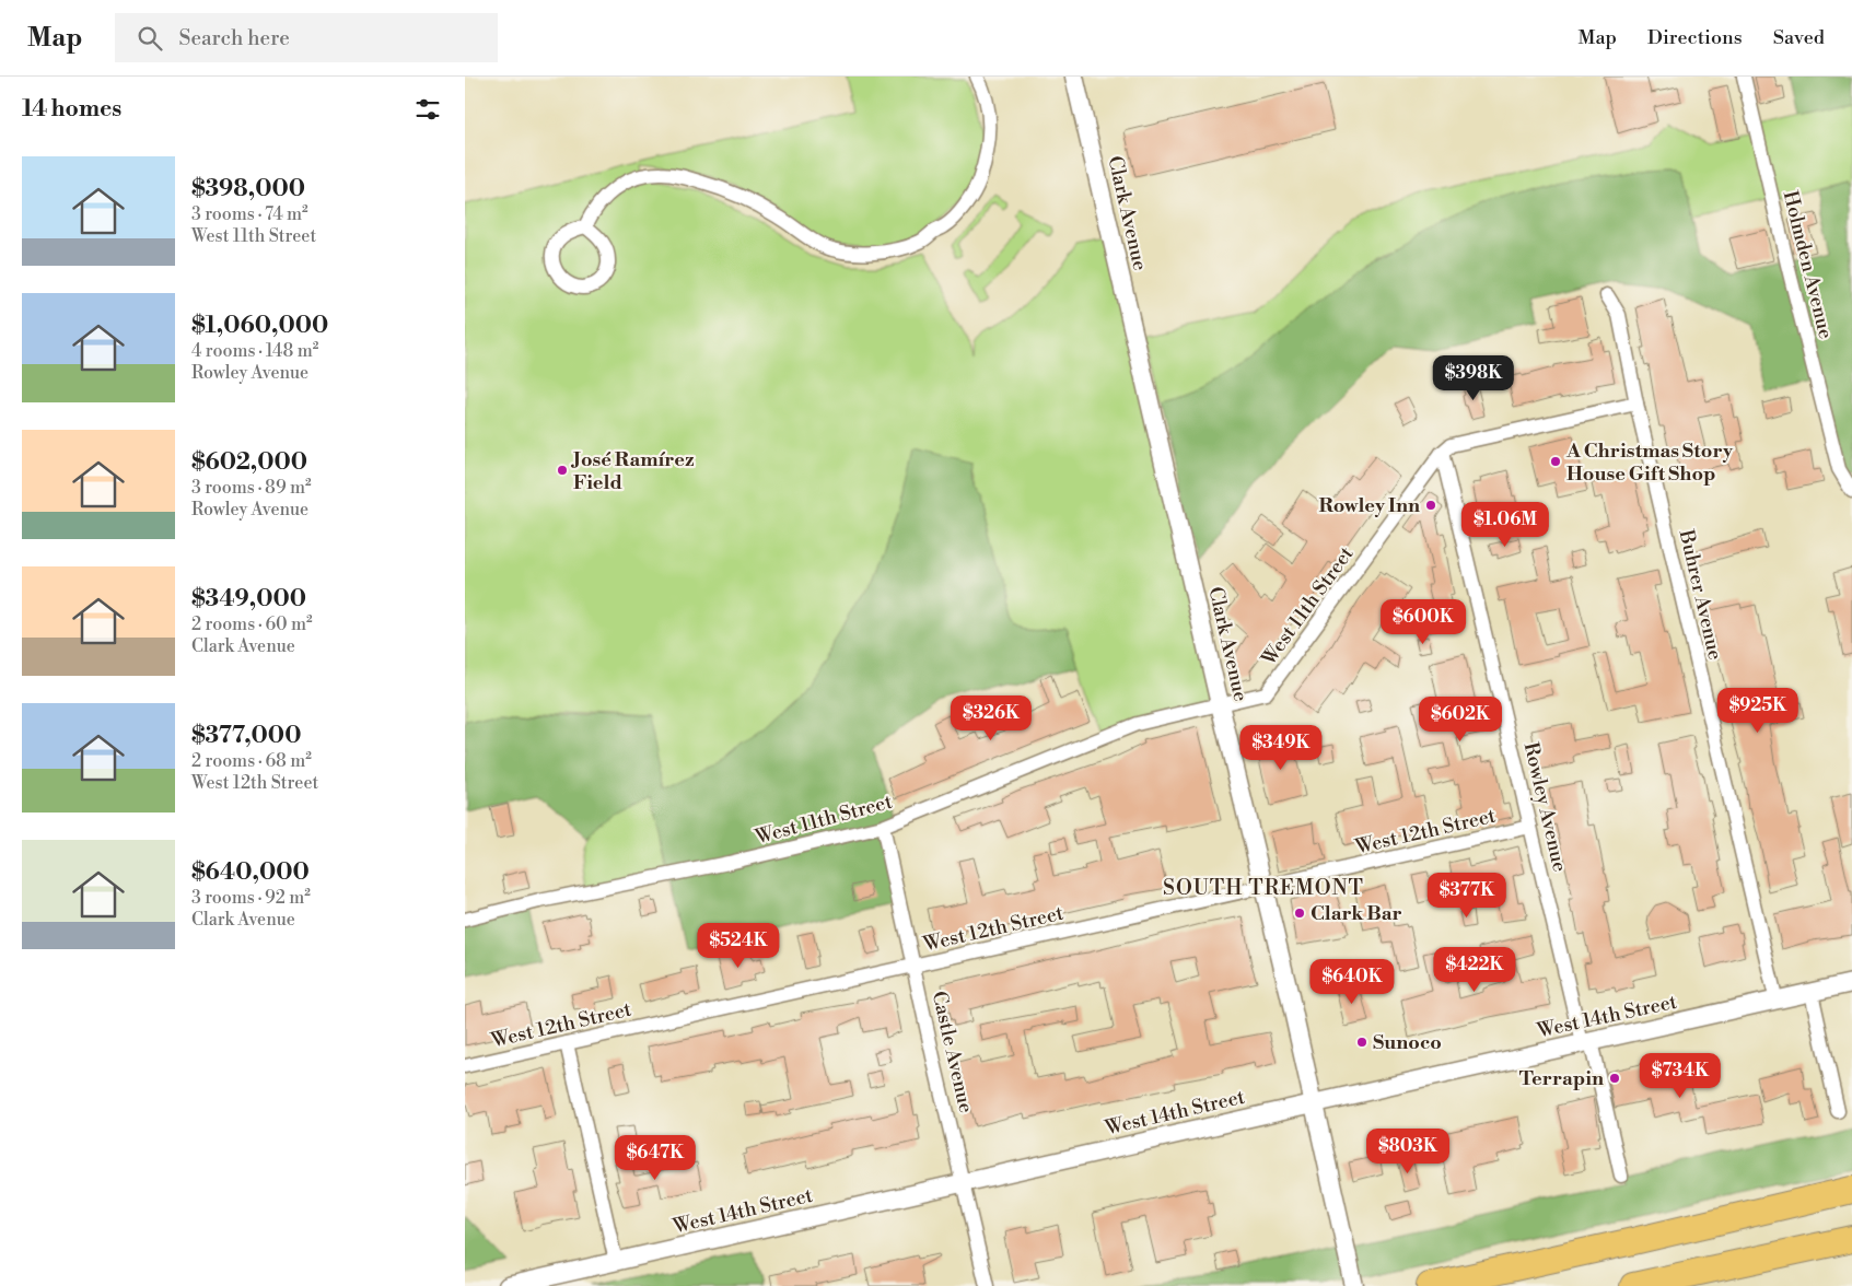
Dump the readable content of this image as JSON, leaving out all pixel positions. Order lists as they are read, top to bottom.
{
  "streets": {
    "street": [
      "Clark Avenue",
      "Holmden Avenue",
      "Buhrer Avenue",
      "West 11th Street",
      "Rowley Avenue",
      "West 12th Street",
      "West 14th Street",
      "Castle Avenue"
    ]
  },
  "crossings": [
    ["Clark Avenue", "West 11th Street"],
    ["Clark Avenue", "West 12th Street"],
    ["Clark Avenue", "West 14th Street"],
    ["Buhrer Avenue", "West 11th Street"],
    ["Buhrer Avenue", "West 14th Street"],
    ["West 11th Street", "Rowley Avenue"],
    ["West 11th Street", "Castle Avenue"],
    ["Rowley Avenue", "West 12th Street"],
    ["Rowley Avenue", "West 14th Street"],
    ["West 12th Street", "Castle Avenue"],
    ["West 14th Street", "Castle Avenue"]
  ],
  "districts": ["SOUTH TREMONT"],
  "places": [
    "A Christmas Story House Gift Shop",
    "José Ramírez Field",
    "Rowley Inn",
    "Clark Bar",
    "Sunoco",
    "Terrapin"
  ],
  "page": {
    "header": "Map",
    "search": "Search here",
    "nav": ["Map", "Directions", "Saved"],
    "heading": "14 homes",
    "list": [
      {
        "name": "$398,000",
        "note": "3 rooms · 74 m² · West 11th Street"
      },
      {
        "name": "$1,060,000",
        "note": "4 rooms · 148 m² · Rowley Avenue"
      },
      {
        "name": "$602,000",
        "note": "3 rooms · 89 m² · Rowley Avenue"
      },
      {
        "name": "$349,000",
        "note": "2 rooms · 60 m² · Clark Avenue"
      },
      {
        "name": "$377,000",
        "note": "2 rooms · 68 m² · West 12th Street"
      },
      {
        "name": "$640,000",
        "note": "3 rooms · 92 m² · Clark Avenue"
      }
    ],
    "price": [
      "$398K",
      "$1.06M",
      "$600K",
      "$925K",
      "$326K",
      "$602K",
      "$349K",
      "$377K",
      "$524K",
      "$422K",
      "$640K",
      "$734K",
      "$803K",
      "$647K"
    ]
  }
}
